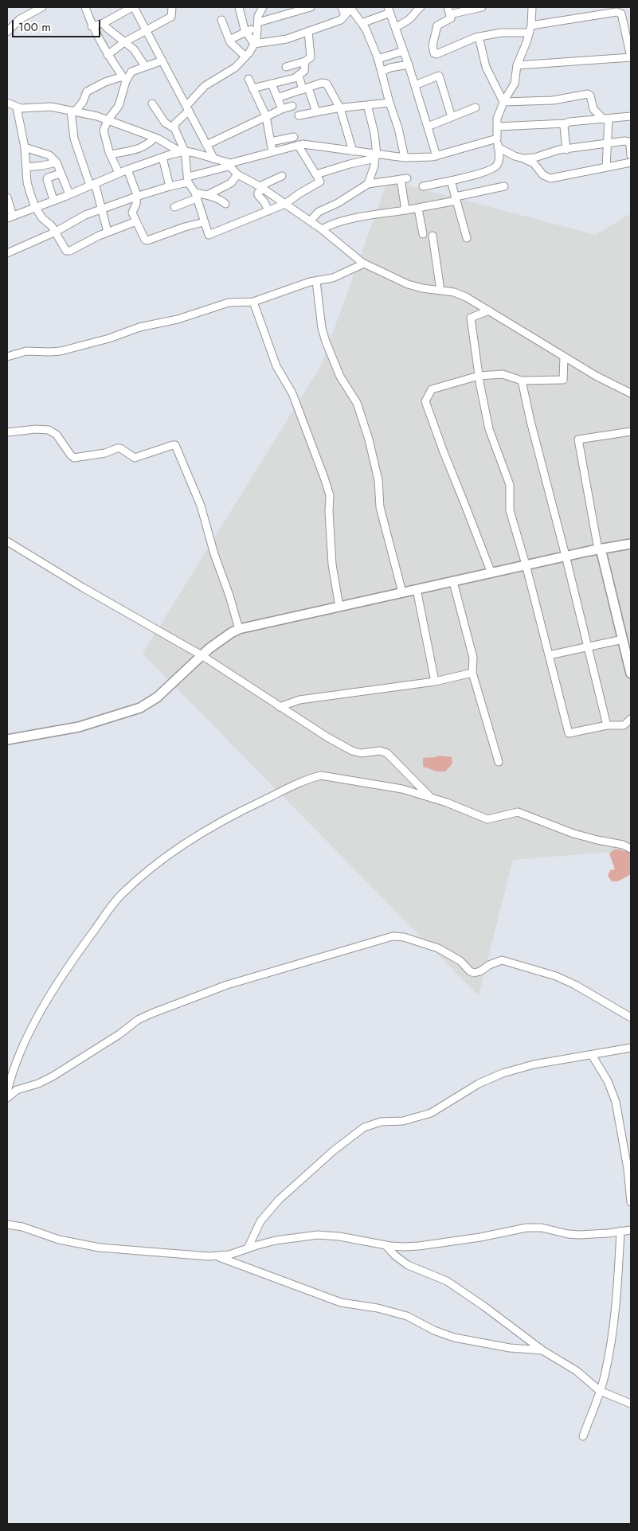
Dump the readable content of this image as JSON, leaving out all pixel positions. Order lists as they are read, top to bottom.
{
  "scale_bar": "100 m"
}
